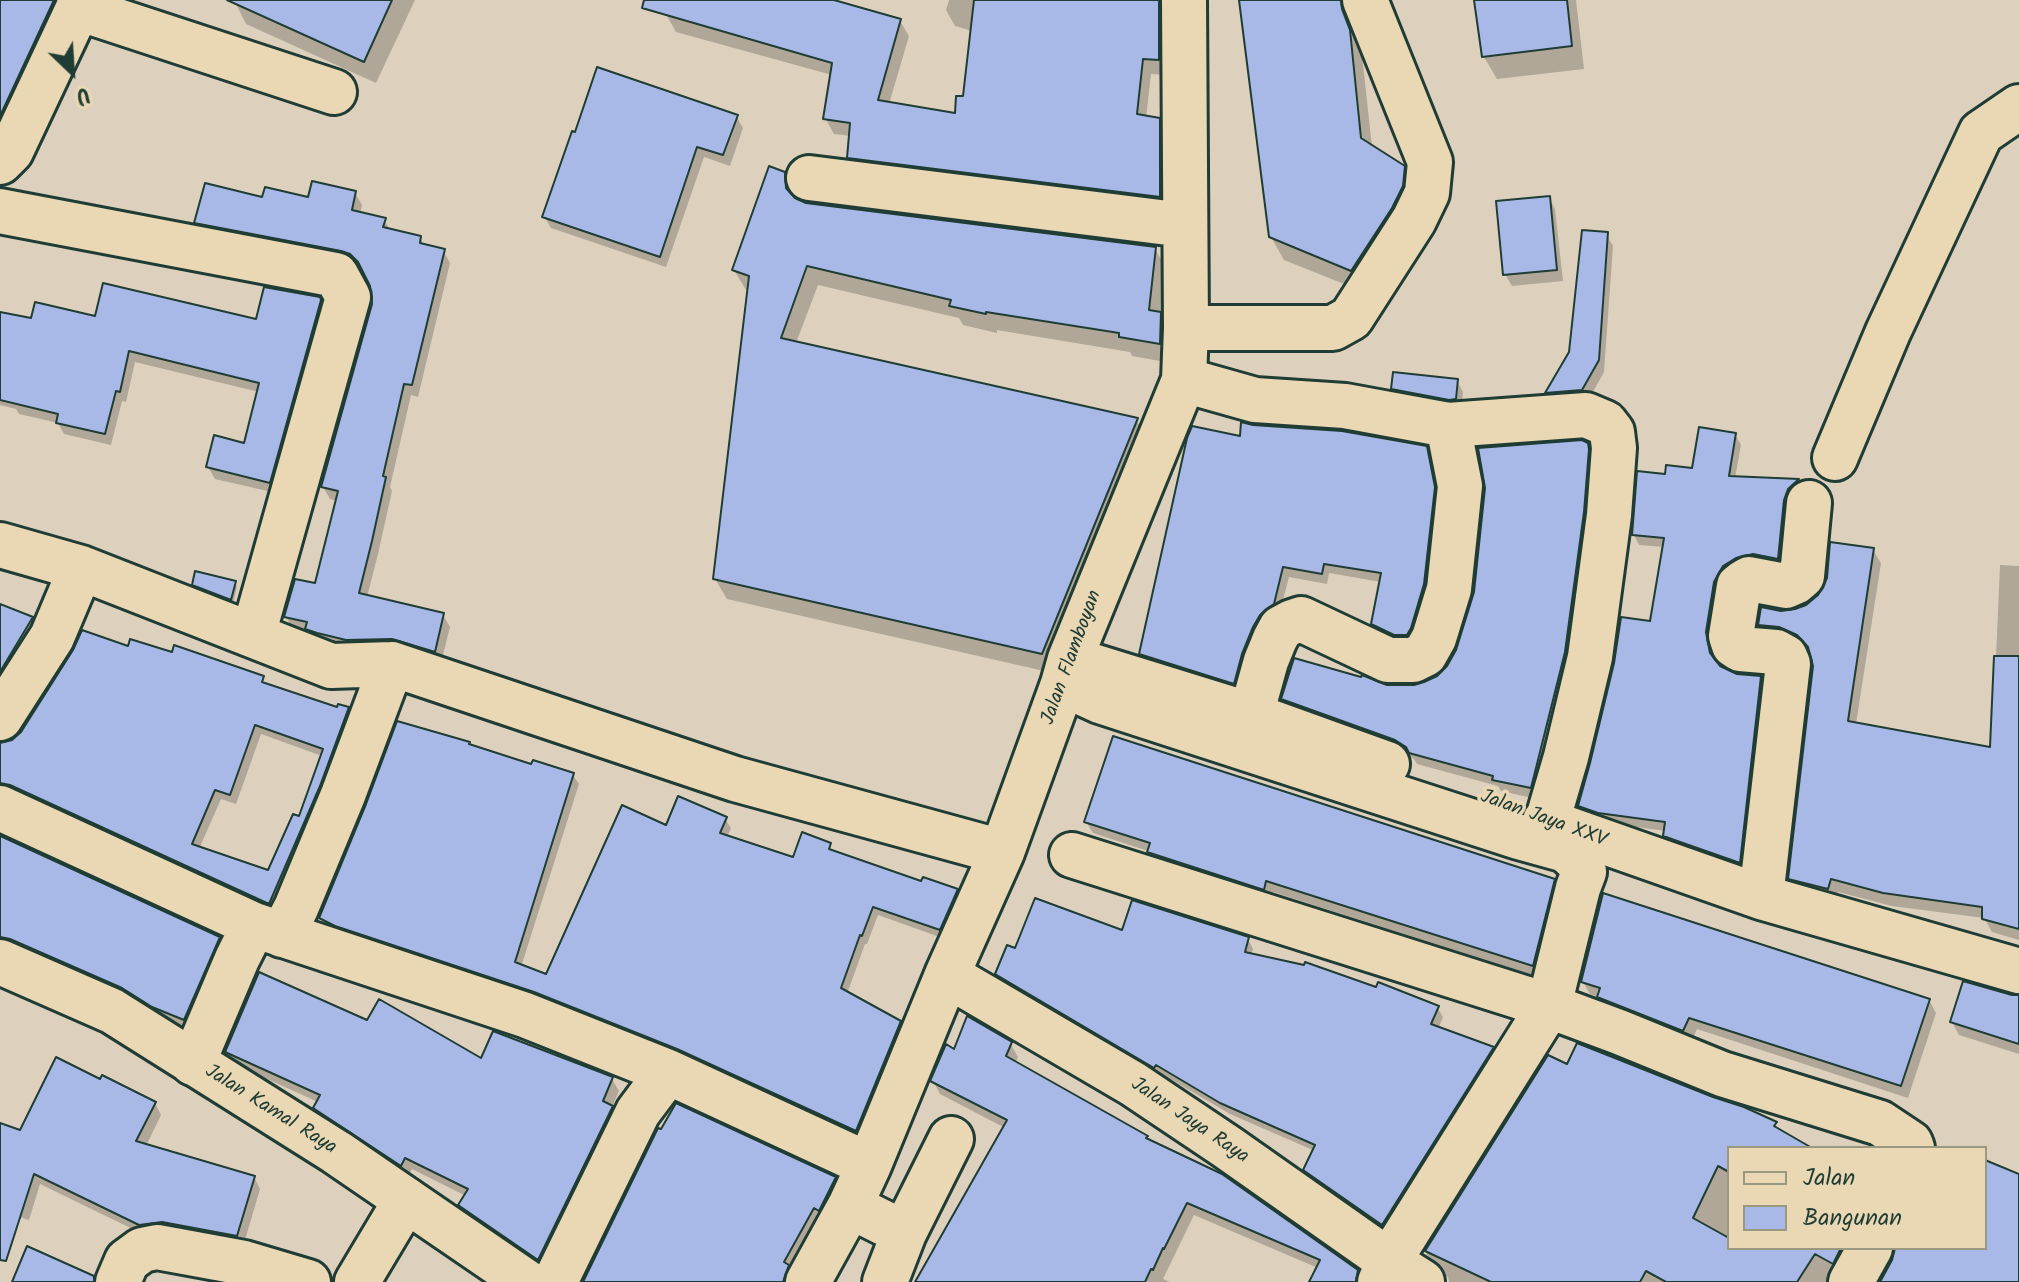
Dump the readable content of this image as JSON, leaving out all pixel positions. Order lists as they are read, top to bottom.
{
  "streets": {
    "street": [
      "Jalan Flamboyan",
      "Jalan Jaya XXV",
      "Jalan Kamal Raya",
      "Jalan Jaya Raya"
    ]
  },
  "crossings": [
    ["Jalan Flamboyan", "Jalan Jaya XXV"],
    ["Jalan Flamboyan", "Jalan Jaya Raya"]
  ],
  "legend": ["Jalan", "Bangunan"],
  "north": "bottom right"
}
